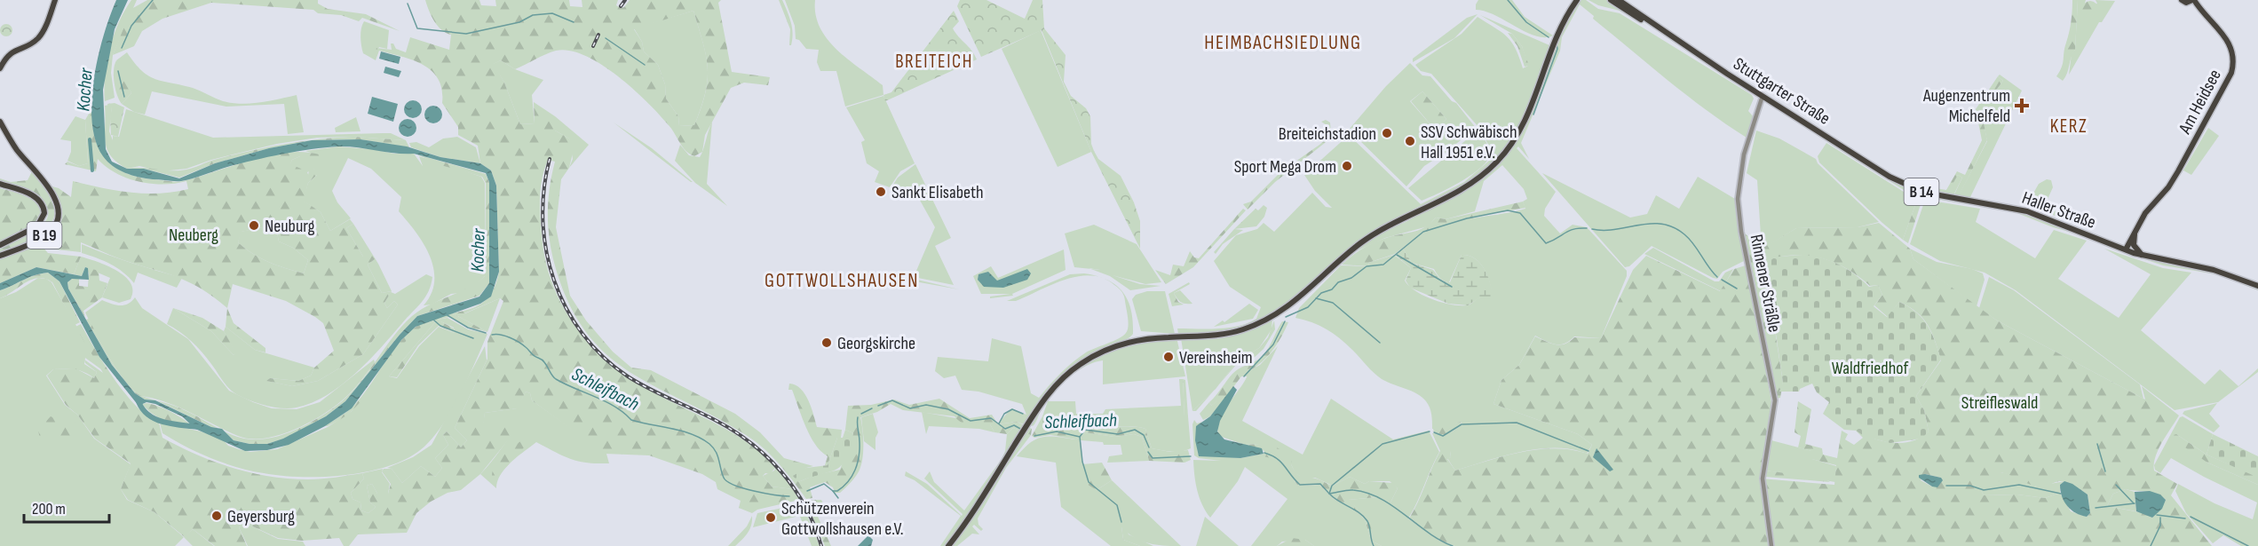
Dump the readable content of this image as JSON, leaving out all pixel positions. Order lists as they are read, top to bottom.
{
  "streets": {
    "main road": [
      "Stuttgarter Straße",
      "Am Heidsee",
      "B 14",
      "Haller Straße",
      "B 19"
    ],
    "street": ["Rinnener Sträßle"]
  },
  "crossings": [
    ["Stuttgarter Straße", "Haller Straße"],
    ["Stuttgarter Straße", "Rinnener Sträßle"]
  ],
  "districts": [
    "HEIMBACHSIEDLUNG",
    "BREITEICH",
    "KERZ",
    "GOTTWOLLSHAUSEN"
  ],
  "water": ["Kocher", "Schleifbach"],
  "parks": ["Neuberg", "Waldfriedhof", "Streifleswald"],
  "places": {
    "health": ["Augenzentrum Michelfeld"],
    "other": [
      "Breiteichstadion",
      "SSV Schwäbisch Hall 1951 e.V.",
      "Sport Mega Drom",
      "Sankt Elisabeth",
      "Neuburg",
      "Georgskirche",
      "Vereinsheim",
      "Geyersburg",
      "Schützenverein Gottwollshausen e.V."
    ]
  },
  "scale_bar": "200 m"
}
